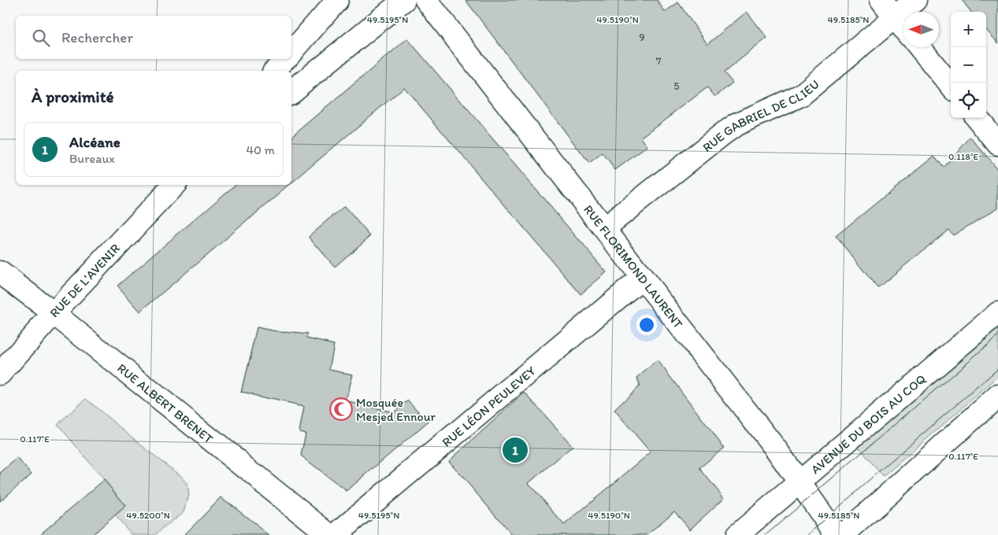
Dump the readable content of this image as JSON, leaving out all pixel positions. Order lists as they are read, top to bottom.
{
  "streets": {
    "street": [
      "RUE GABRIEL DE CLIEU",
      "RUE FLORIMOND LAURENT",
      "RUE DE L'AVENIR",
      "RUE ALBERT BRENET",
      "RUE LÉON PEULEVEY",
      "AVENUE DU BOIS AU COQ"
    ]
  },
  "crossings": [
    ["RUE GABRIEL DE CLIEU", "RUE FLORIMOND LAURENT"],
    ["RUE FLORIMOND LAURENT", "RUE LÉON PEULEVEY"],
    ["RUE FLORIMOND LAURENT", "AVENUE DU BOIS AU COQ"],
    ["RUE DE L'AVENIR", "RUE ALBERT BRENET"]
  ],
  "places": {
    "mosque": ["Mosquée Mesjed Ennour"]
  },
  "house_numbers": ["9", "7", "5"],
  "north": "left",
  "page": {
    "map_buttons": ["+", "−"],
    "search": "Rechercher",
    "heading": "À proximité",
    "list": [
      {
        "mark": "1",
        "name": "Alcéane",
        "note": "Bureaux",
        "value": "40 m"
      }
    ],
    "pins": "1"
  },
  "coordinates": [
    "49.5195°N",
    "49.5190°N",
    "49.5185°N",
    "0.118°E",
    "0.117°E",
    "49.5200°N"
  ]
}
